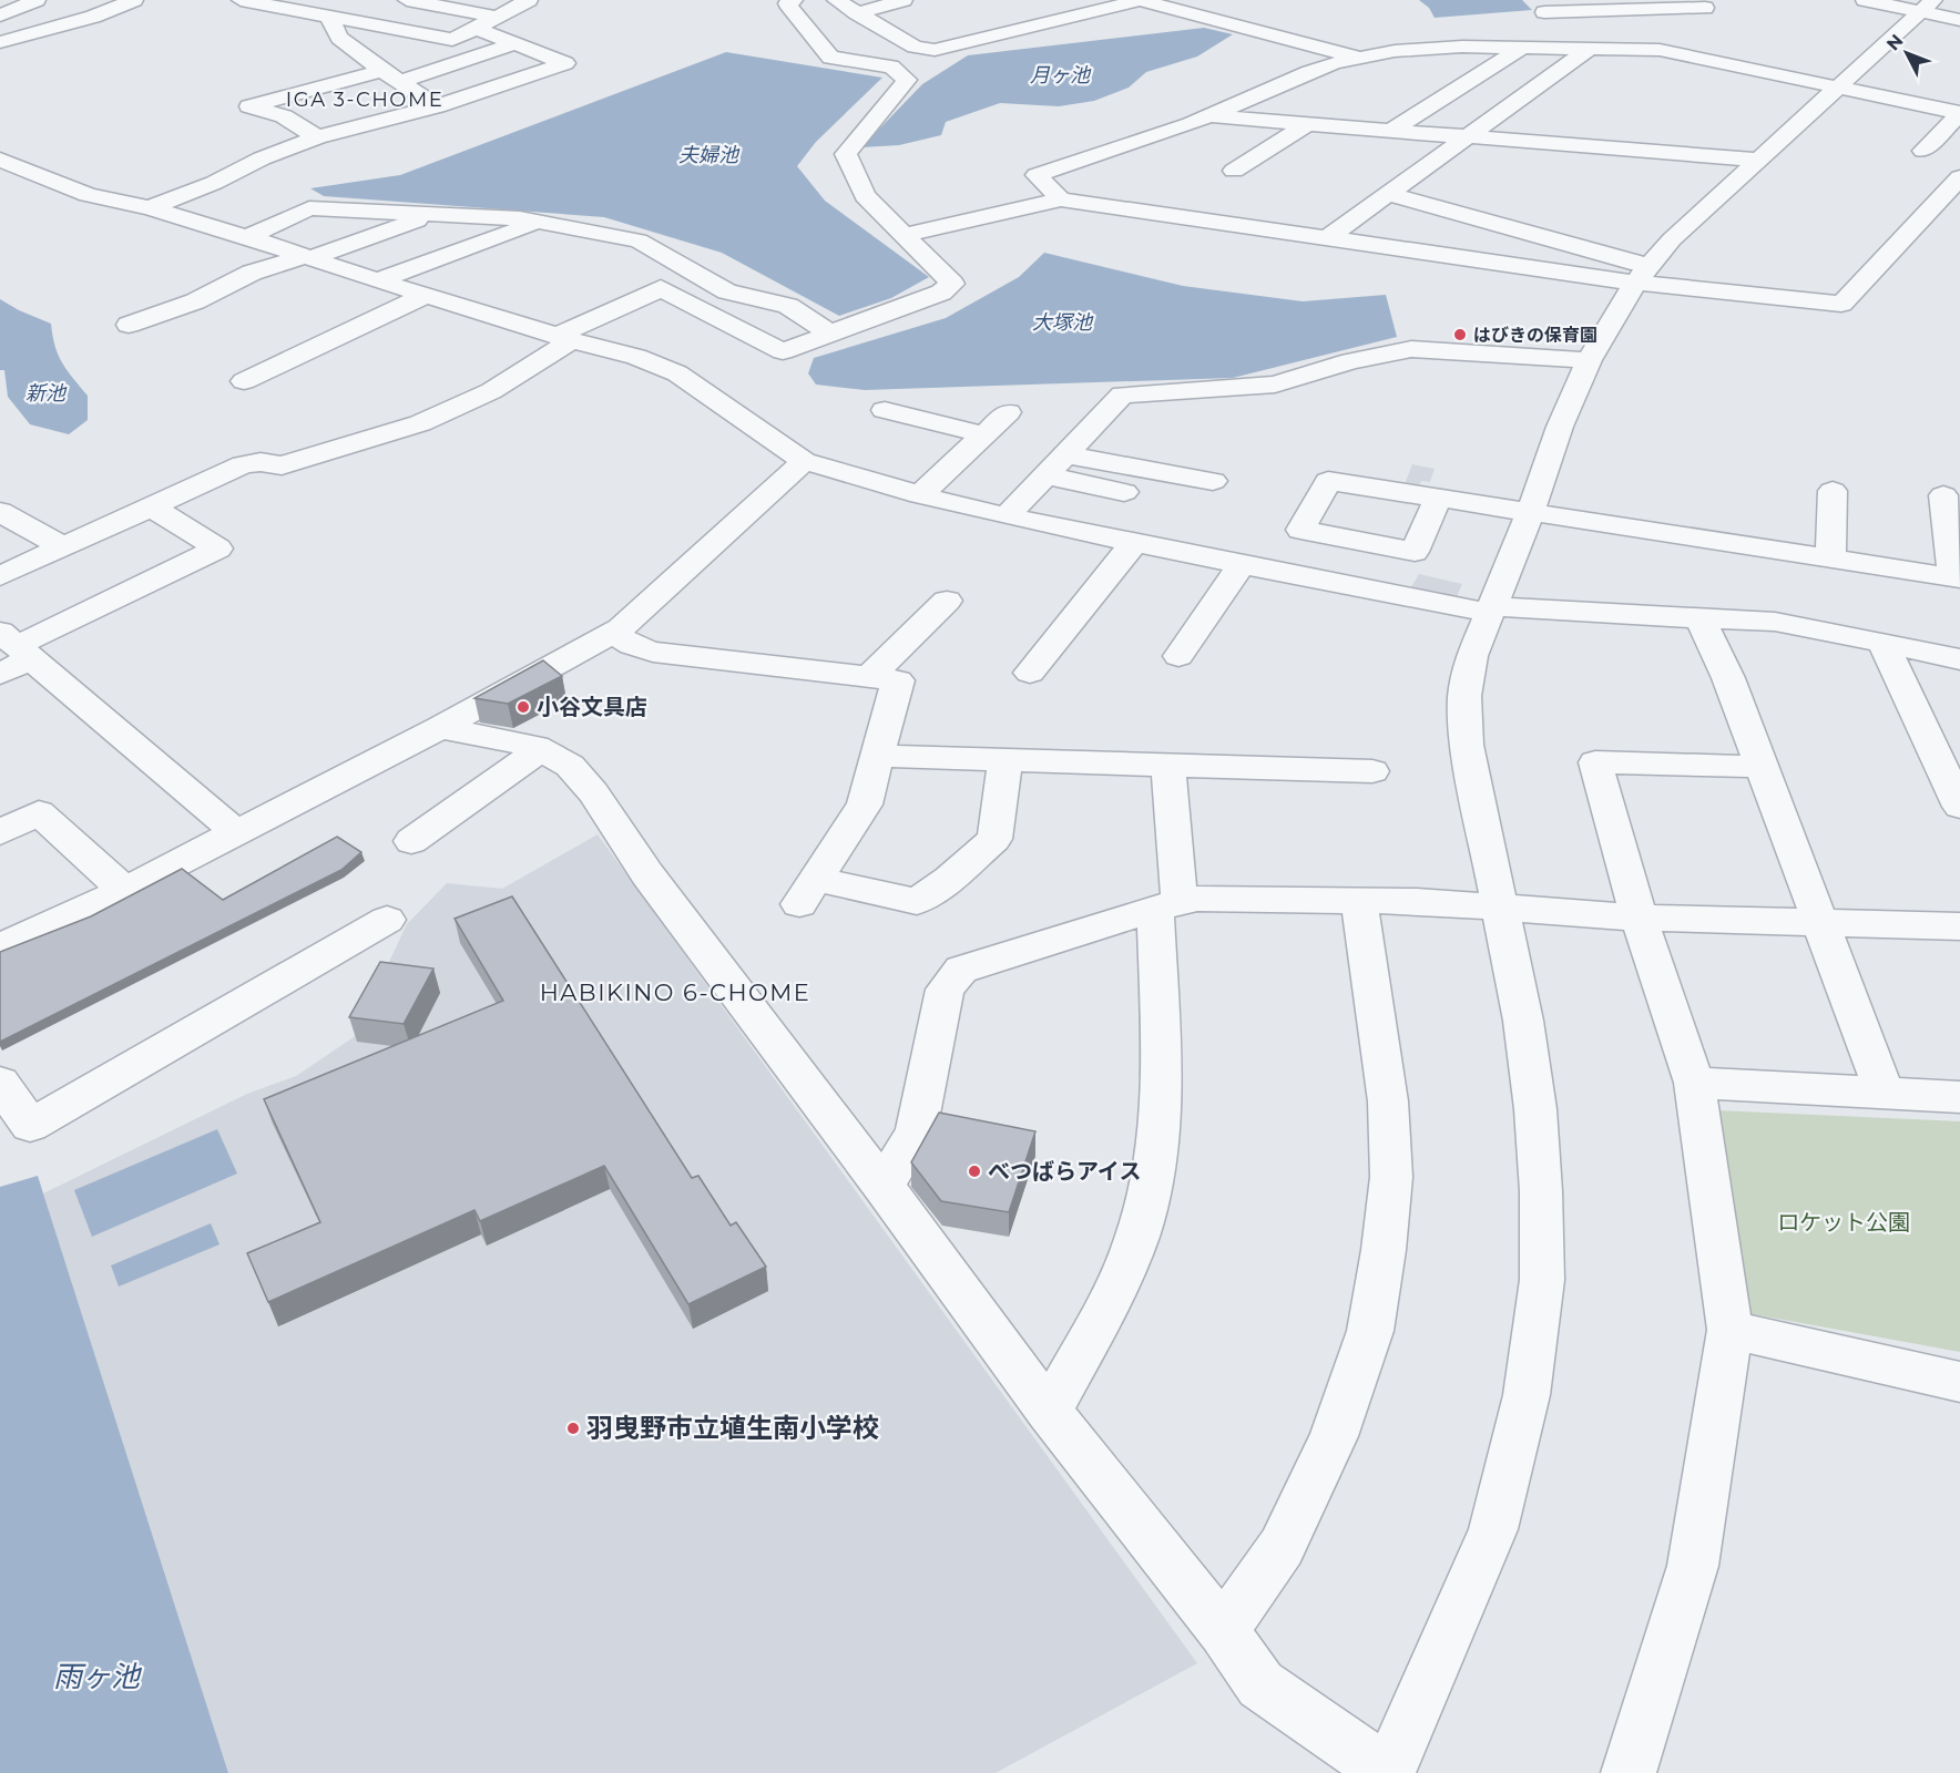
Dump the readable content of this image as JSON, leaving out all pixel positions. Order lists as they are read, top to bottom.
{
  "districts": ["IGA 3-CHOME", "HABIKINO 6-CHOME"],
  "water": [
    "月ヶ池",
    "夫婦池",
    "大塚池",
    "新池",
    "雨ヶ池"
  ],
  "parks": ["ロケット公園"],
  "places": [
    "はびきの保育園",
    "小谷文具店",
    "べつばらアイス",
    "羽曳野市立埴生南小学校"
  ],
  "north": "top left"
}
